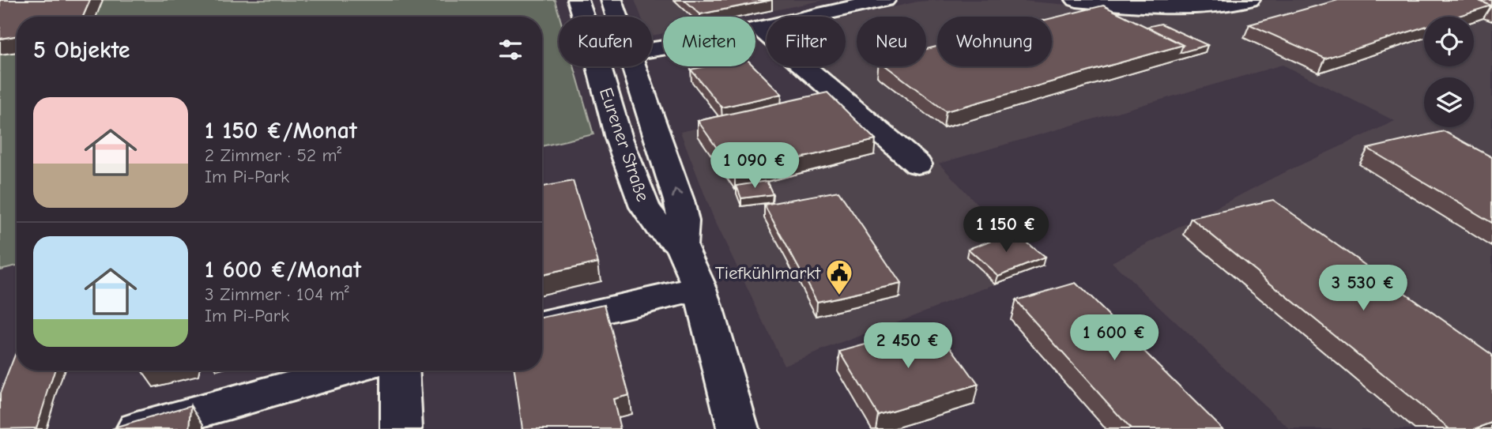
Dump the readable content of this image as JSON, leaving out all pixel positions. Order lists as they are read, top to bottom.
{
  "streets": {
    "street": ["Eurener Straße"]
  },
  "places": {
    "public building": ["Tiefkühlmarkt"]
  },
  "page": {
    "chip": [
      "Kaufen",
      "Mieten",
      "Filter",
      "Neu",
      "Wohnung"
    ],
    "heading": "5 Objekte",
    "list": [
      {
        "name": "1 150 €/Monat",
        "note": "2 Zimmer · 52 m² · Im Pi-Park"
      },
      {
        "name": "1 600 €/Monat",
        "note": "3 Zimmer · 104 m² · Im Pi-Park"
      }
    ],
    "price": [
      "1 090 €",
      "1 150 €",
      "3 530 €",
      "1 600 €",
      "2 450 €"
    ]
  }
}
